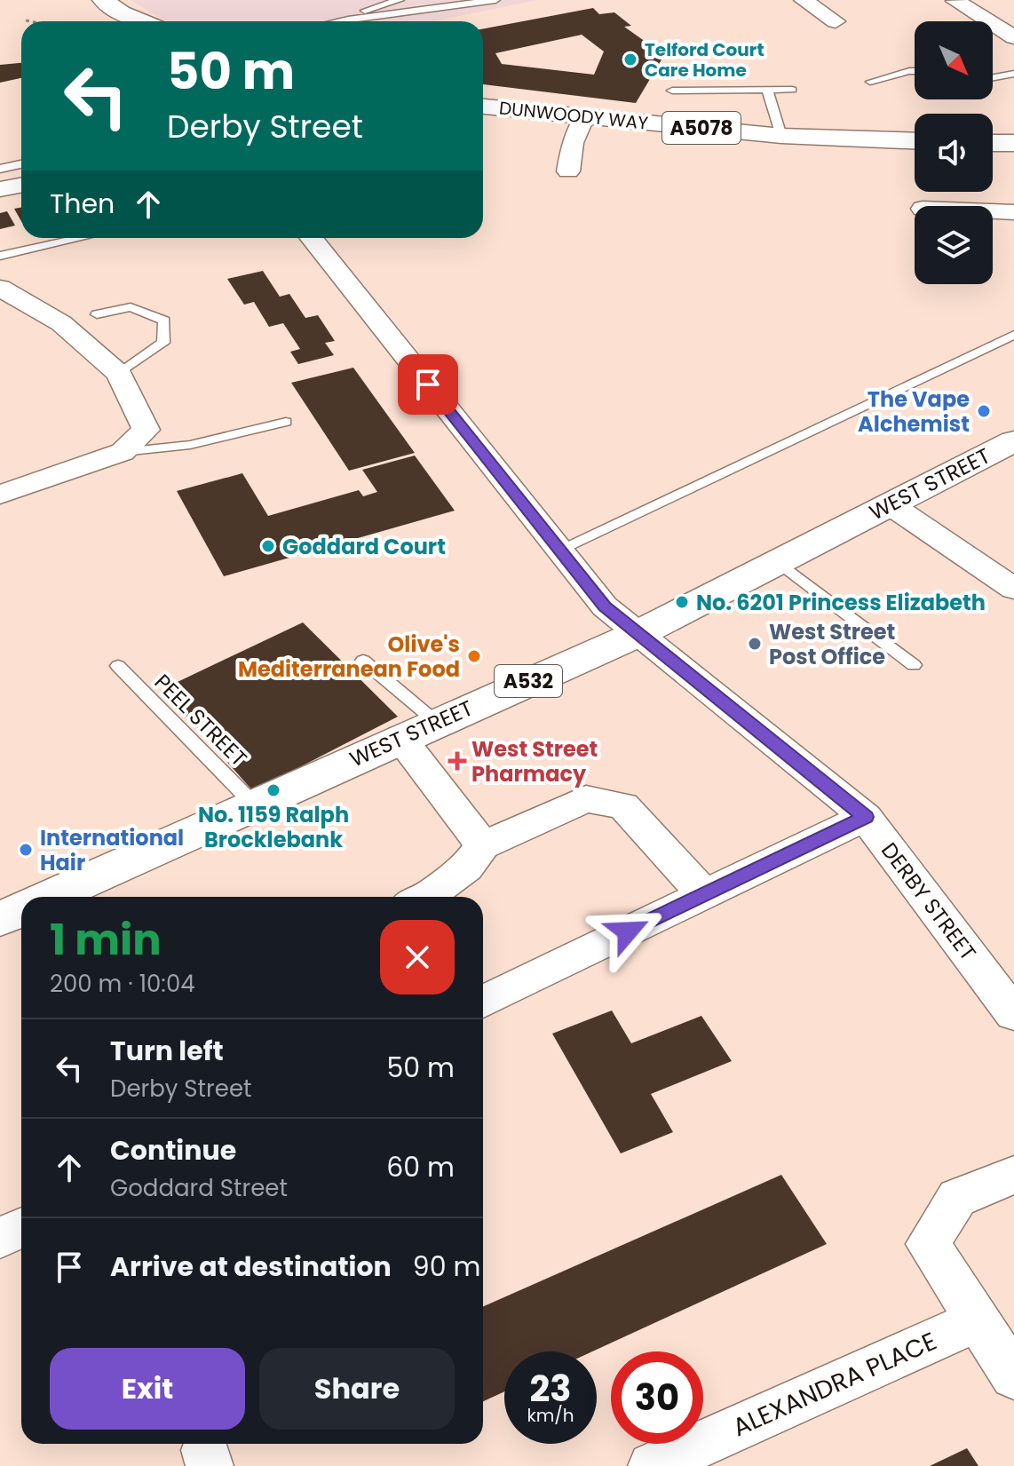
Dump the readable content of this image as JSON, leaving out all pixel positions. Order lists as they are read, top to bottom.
{
  "streets": {
    "main road": [
      "DUNWOODY WAY",
      "A5078",
      "WEST STREET",
      "A532"
    ],
    "street": ["DERBY STREET", "ALEXANDRA PLACE"],
    "lane": ["PEEL STREET"]
  },
  "crossings": [
    ["WEST STREET", "PEEL STREET"],
    ["WEST STREET", "DERBY STREET"]
  ],
  "places": {
    "other": [
      "Telford Court Care Home",
      "The Vape Alchemist",
      "Goddard Court",
      "No. 6201 Princess Elizabeth",
      "West Street Post Office",
      "Olive's Mediterranean Food",
      "No. 1159 Ralph Brocklebank",
      "International Hair"
    ],
    "health": ["West Street Pharmacy"]
  },
  "north": "bottom right",
  "page": {
    "turn": ["50 m", "Derby Street"],
    "then": "Then",
    "heading": ["1 min", "200 m · 10:04"],
    "list": [
      {
        "name": "Turn left",
        "note": "Derby Street",
        "value": "50 m"
      },
      {
        "name": "Continue",
        "note": "Goddard Street",
        "value": "60 m"
      },
      {
        "name": "Arrive at destination",
        "value": "90 m"
      }
    ],
    "buttons": ["Exit", "Share"],
    "speed": "23 km/h",
    "limit": "30"
  }
}
